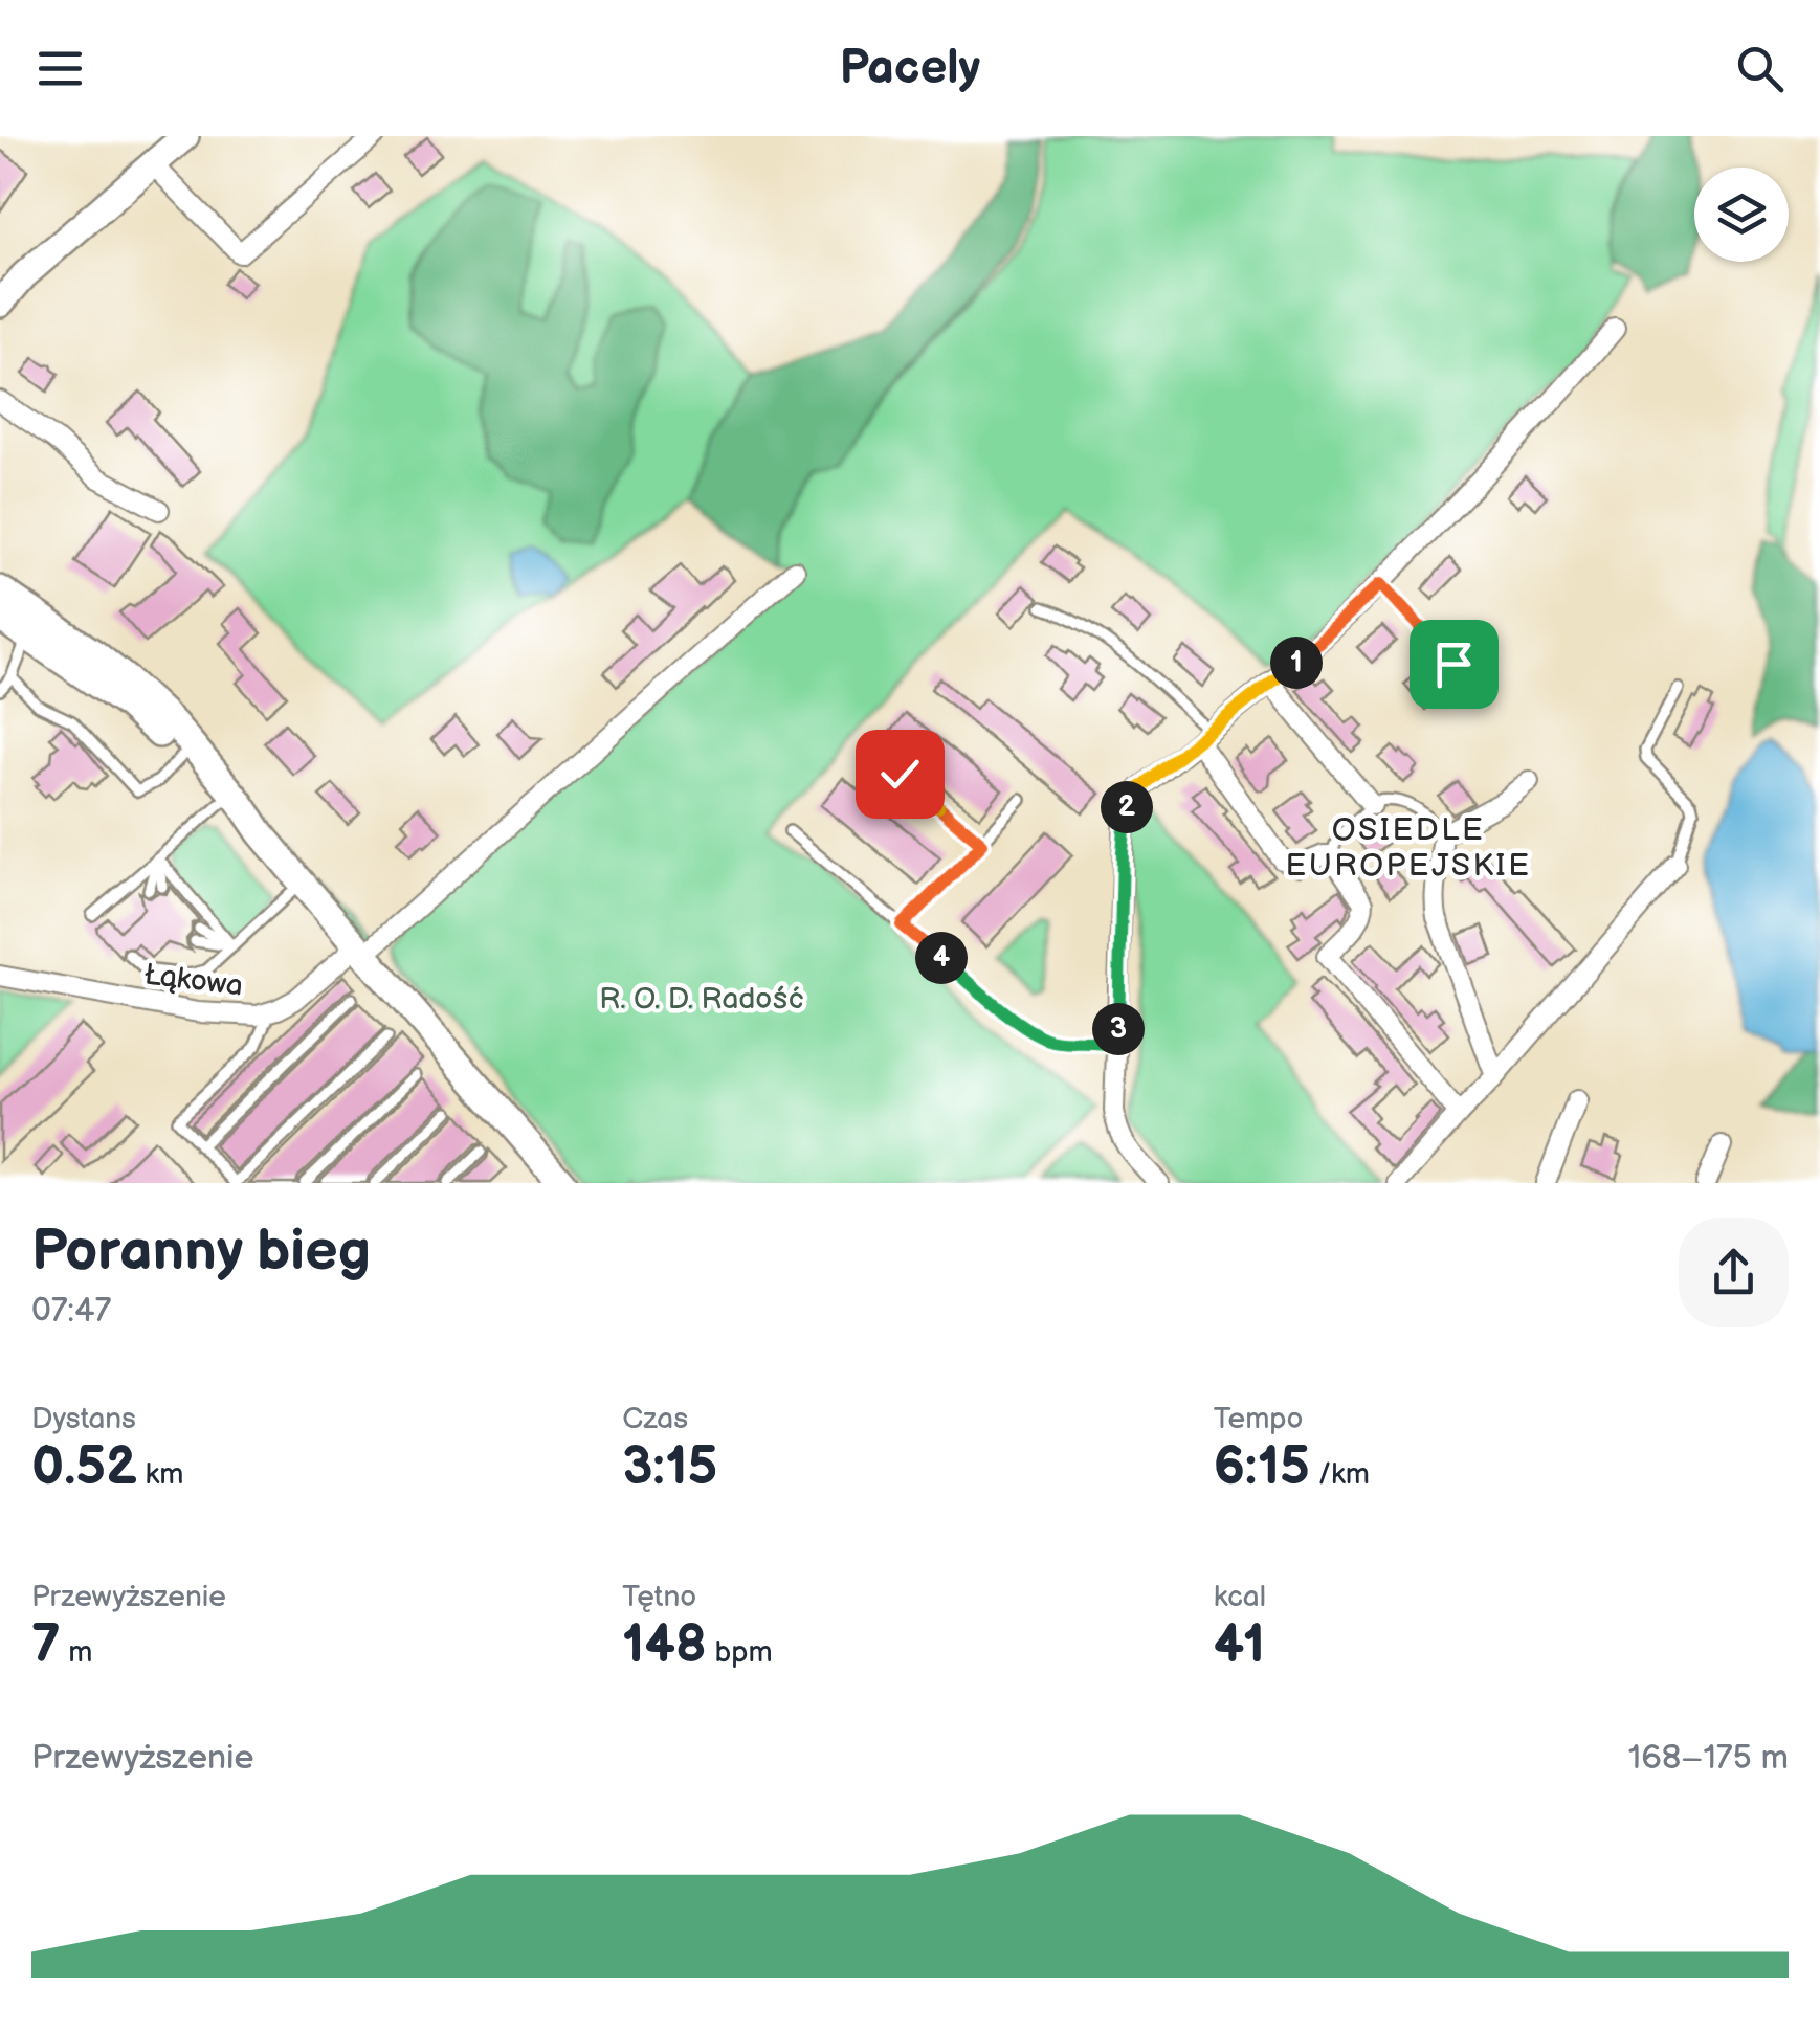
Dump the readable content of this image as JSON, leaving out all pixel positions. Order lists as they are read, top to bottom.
{
  "streets": {
    "street": ["Łąkowa"]
  },
  "districts": ["OSIEDLE EUROPEJSKIE"],
  "parks": ["R. O. D. Radość"],
  "page": {
    "header": "Pacely",
    "pins": [
      "1",
      "2",
      "4",
      "3"
    ],
    "heading": ["Poranny bieg", "07:47"],
    "stats": [
      ["Dystans", "0.52 km"],
      ["Czas", "3:15"],
      ["Tempo", "6:15 /km"],
      ["Przewyższenie", "7 m"],
      ["Tętno", "148 bpm"],
      ["kcal", "41"]
    ],
    "chart": ["Przewyższenie", "168–175 m"]
  }
}
